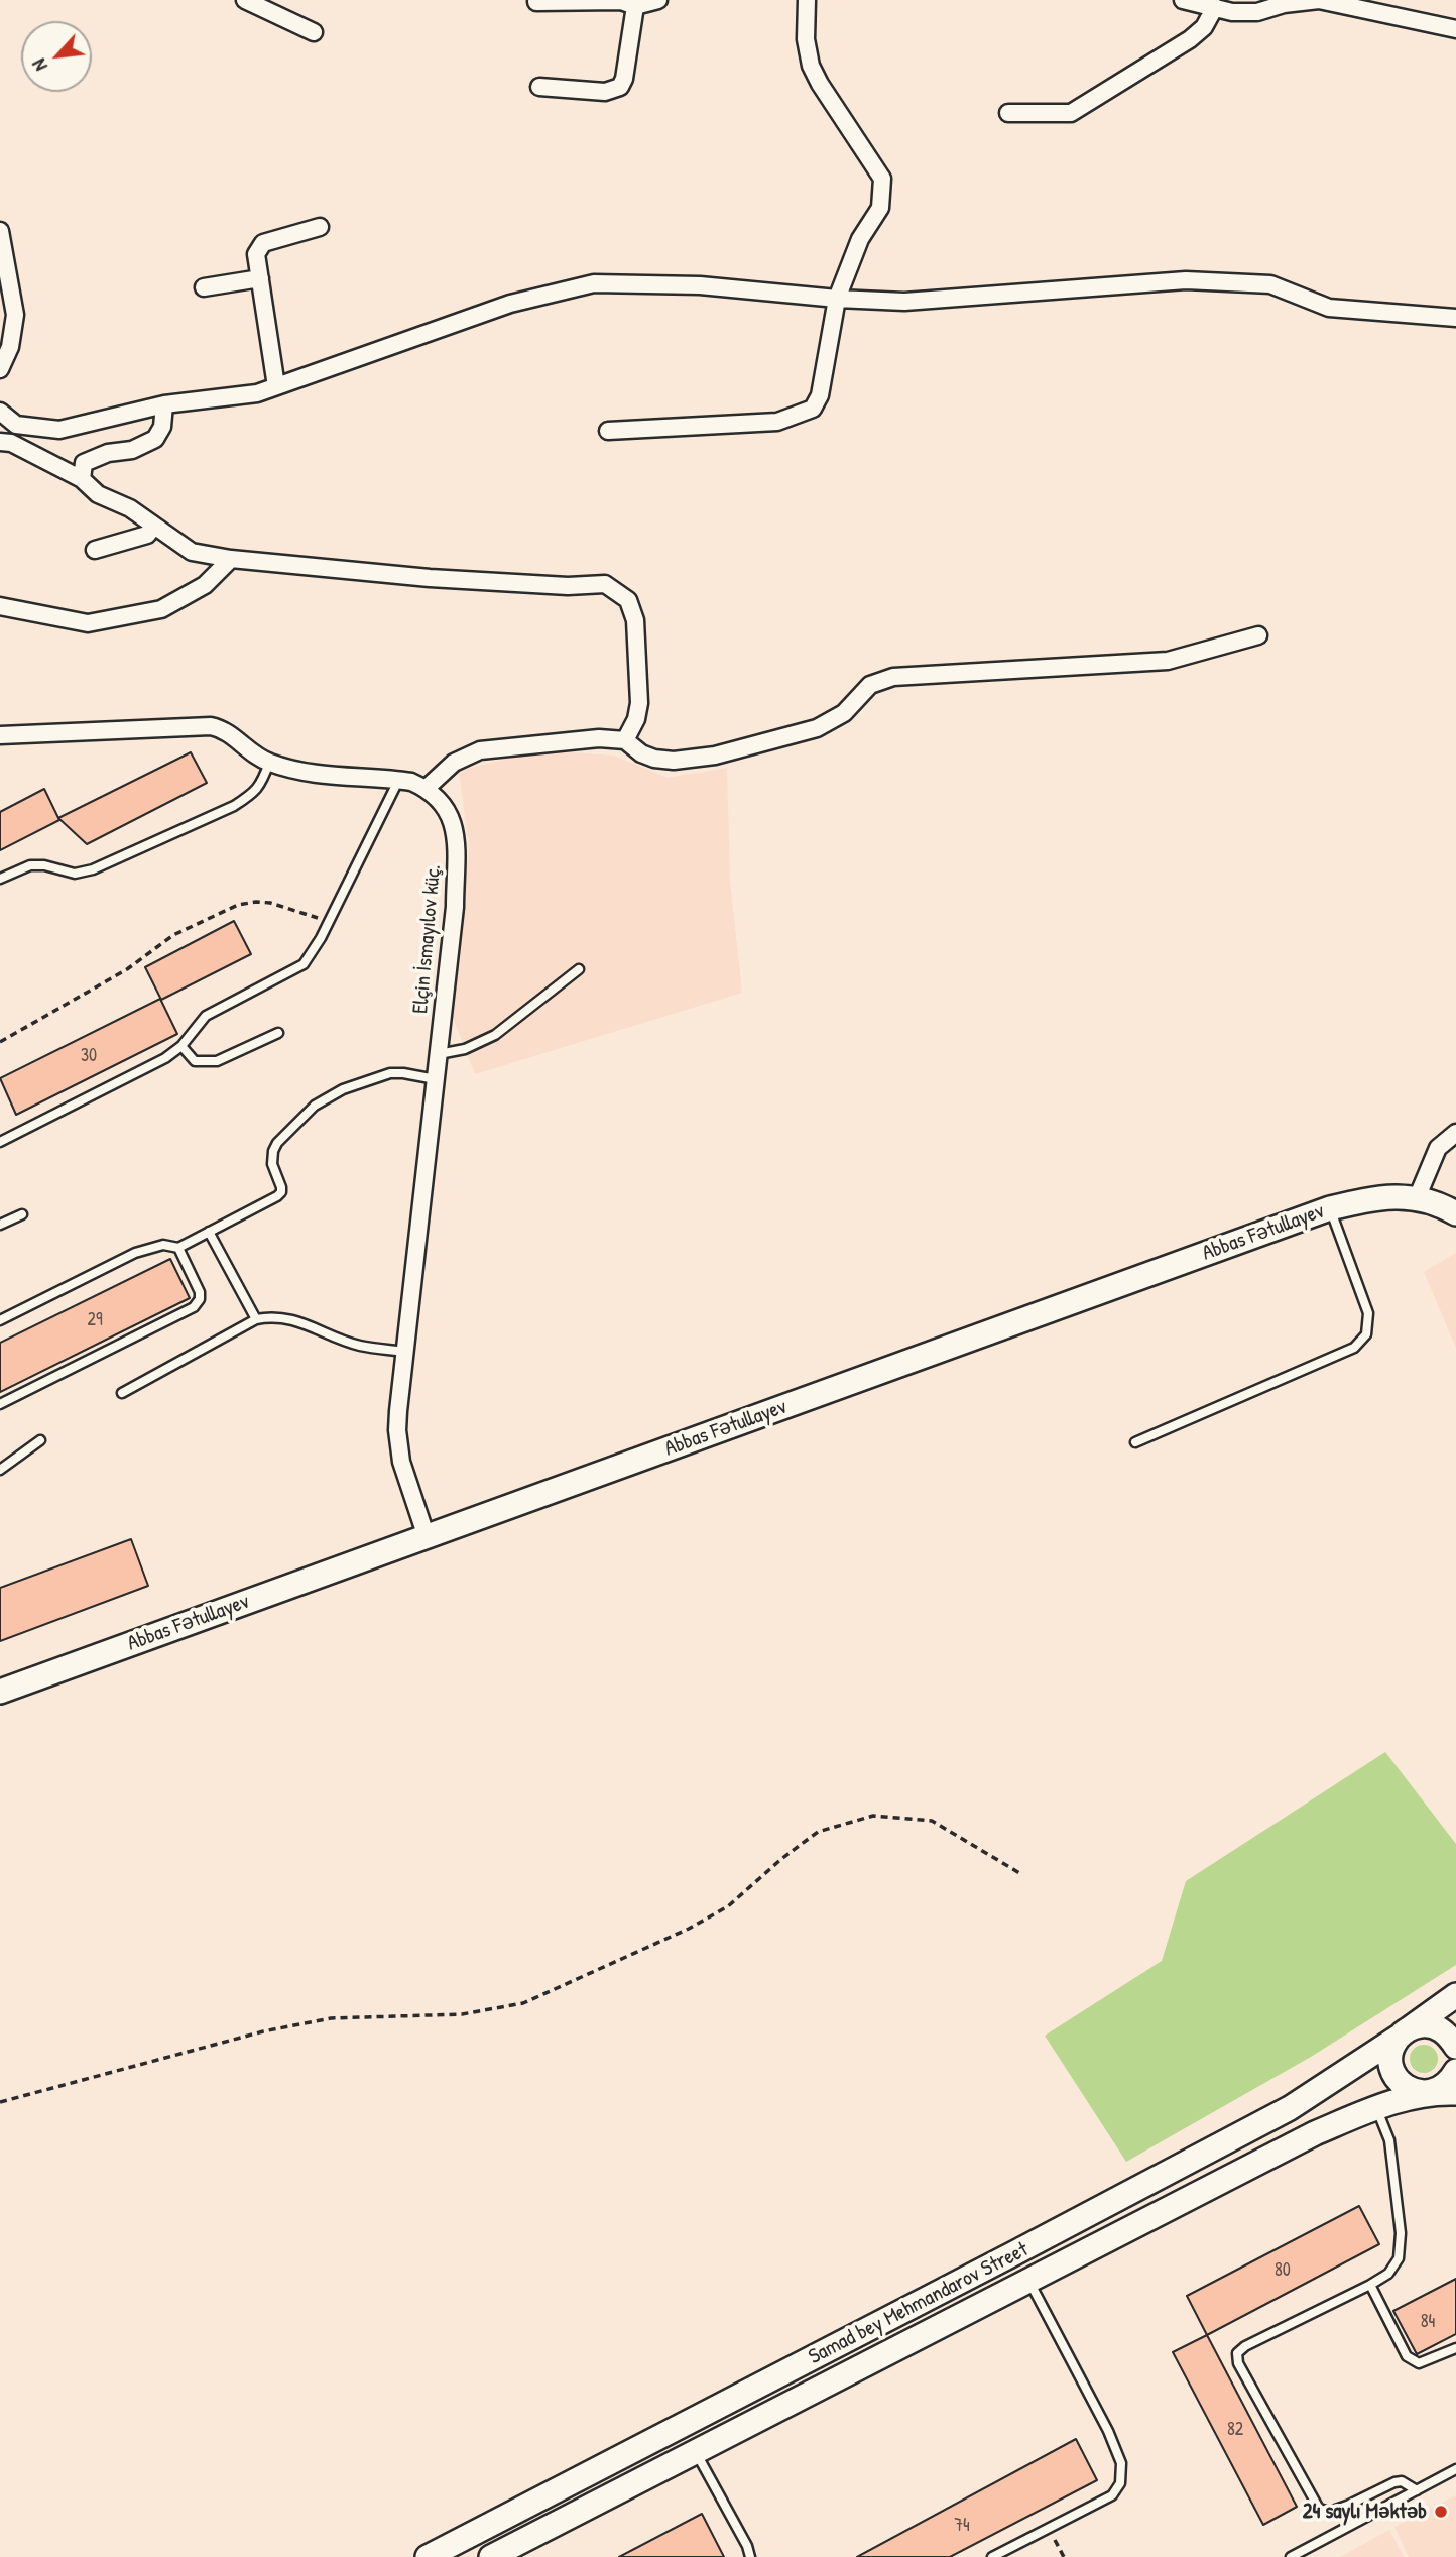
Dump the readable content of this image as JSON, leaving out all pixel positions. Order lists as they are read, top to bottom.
{
  "streets": {
    "main road": ["Abbas Fətullayev", "Samad bey Mehmandarov Street"],
    "street": ["Elçin İsmayılov küç."]
  },
  "crossings": [
    ["Elçin İsmayılov küç.", "Abbas Fətullayev"]
  ],
  "places": ["24 saylı Məktəb"],
  "house_numbers": [
    "30",
    "29",
    "80",
    "84",
    "82",
    "74"
  ],
  "north": "bottom left"
}
